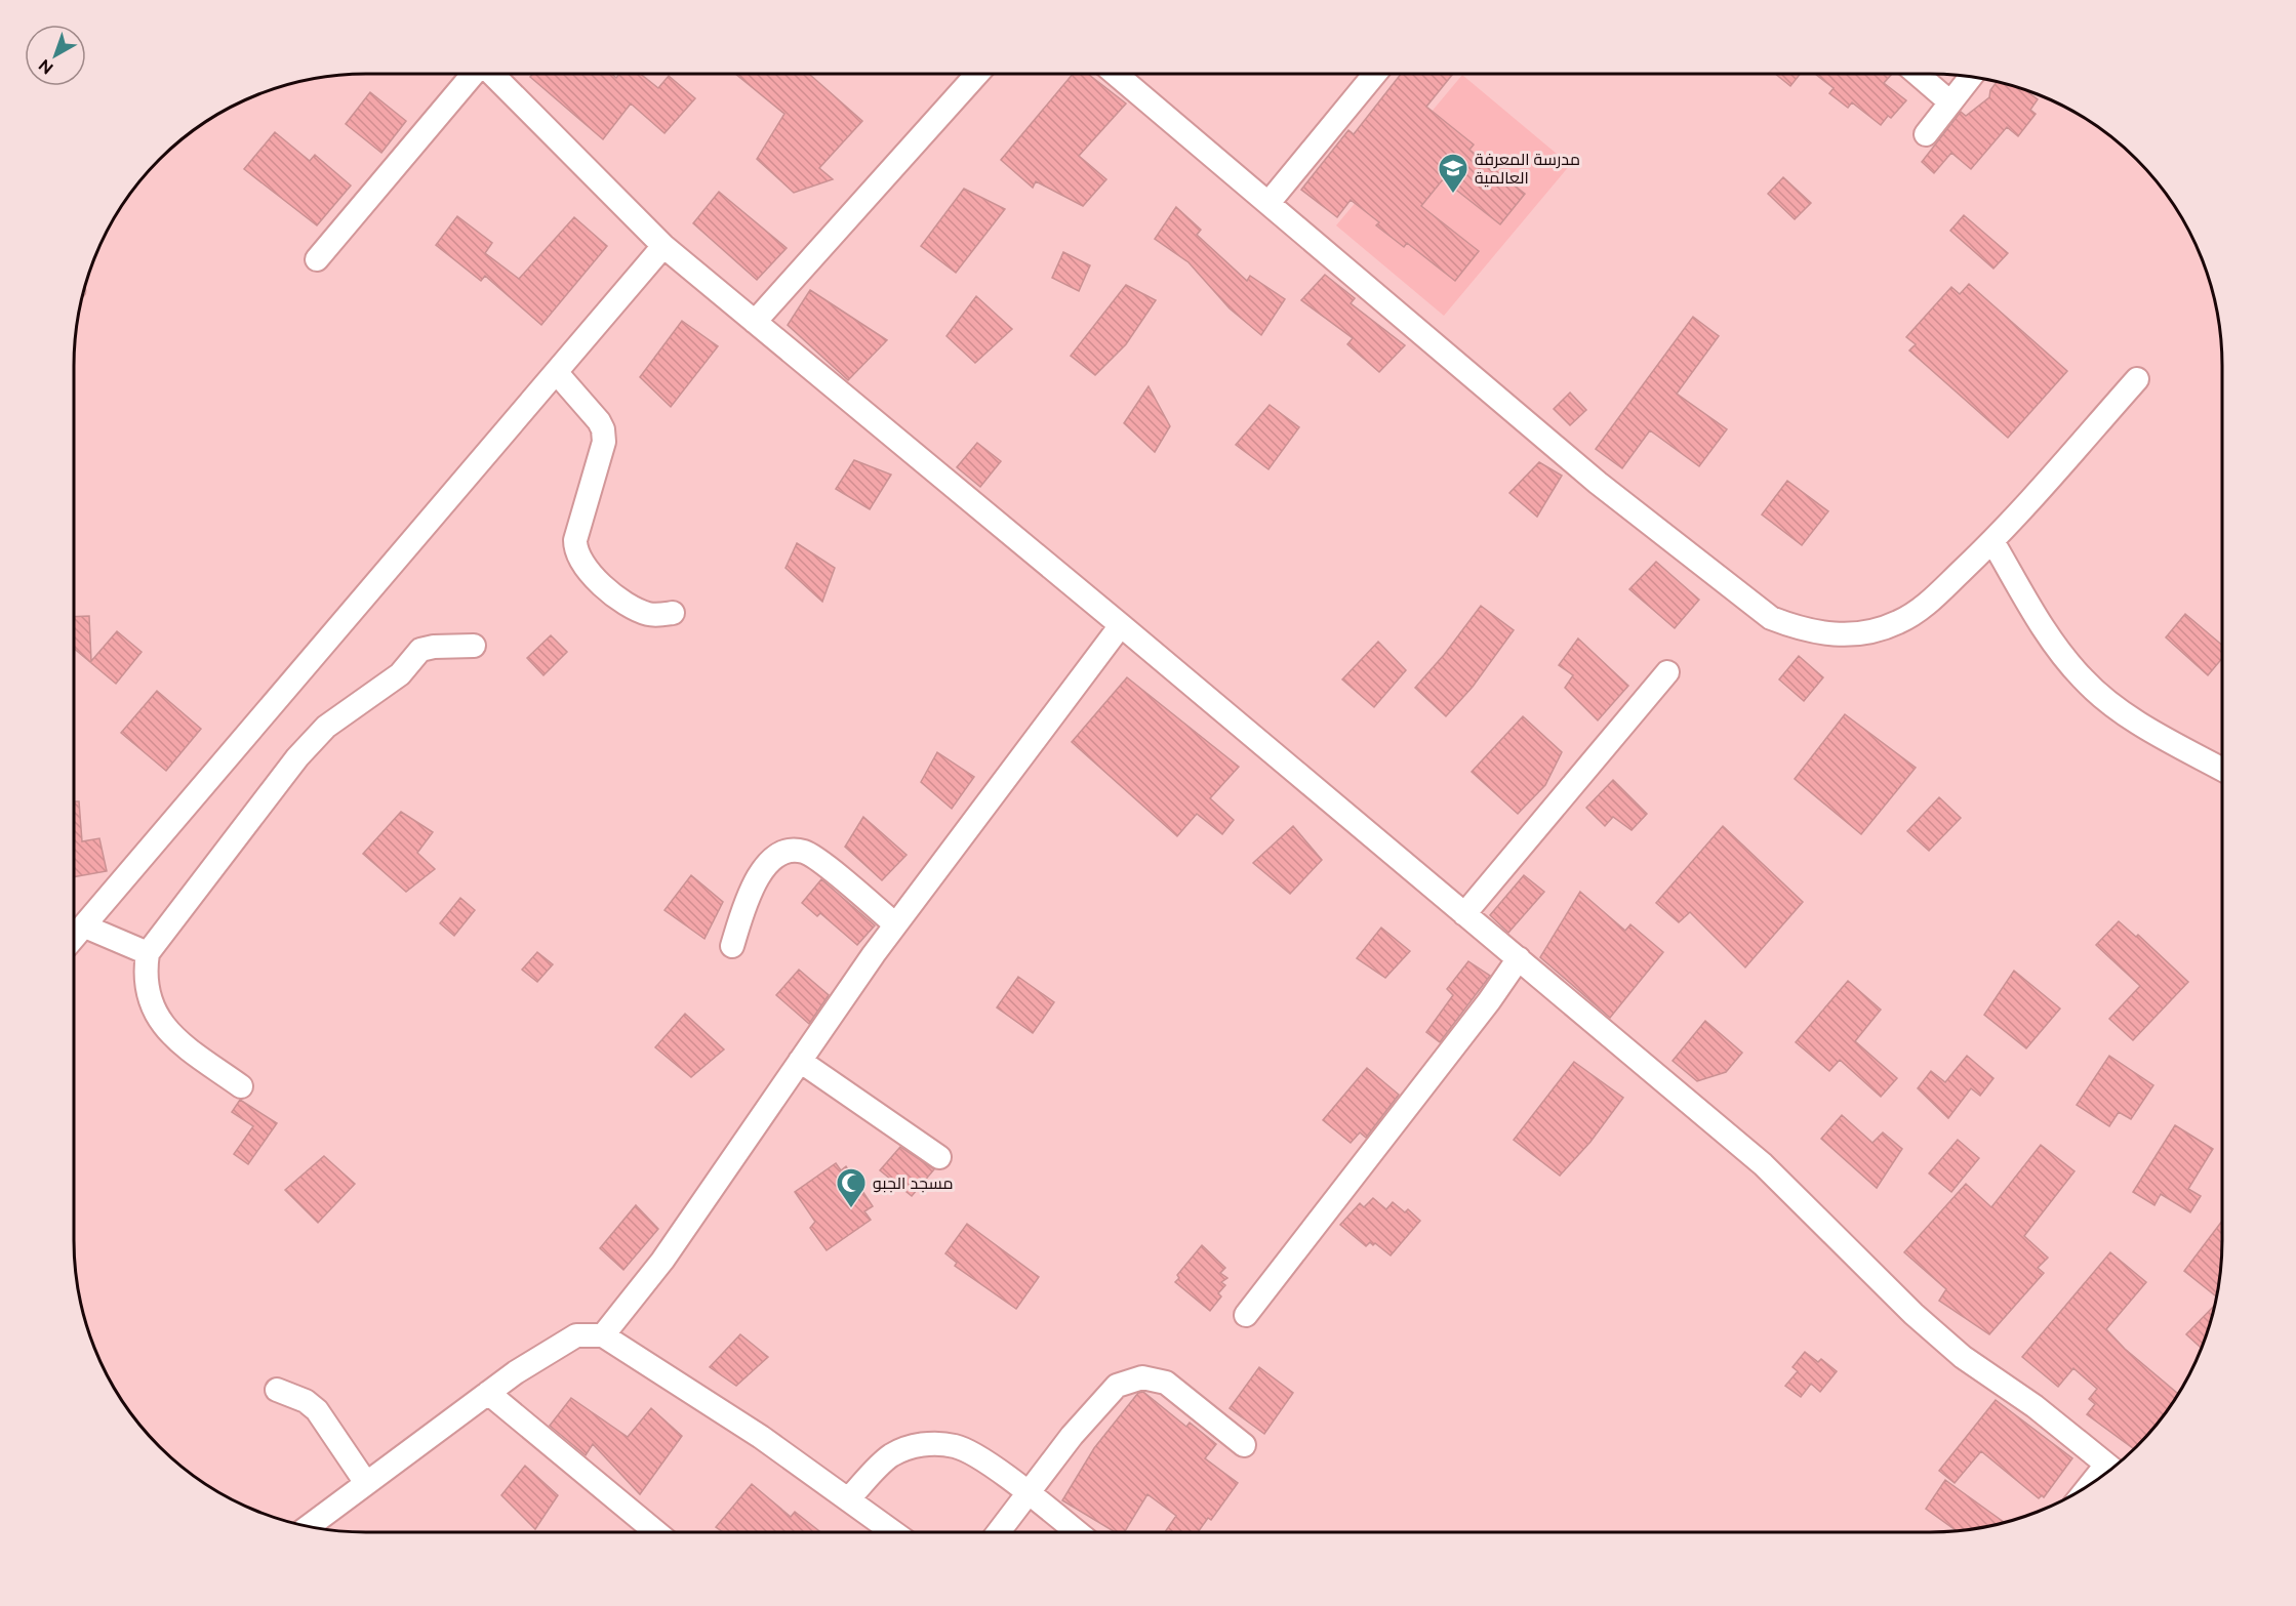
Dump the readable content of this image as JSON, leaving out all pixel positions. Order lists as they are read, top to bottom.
{
  "places": {
    "school or university": ["مدرسة المعرفة العالمية"],
    "mosque": ["مسجد الجبو"]
  },
  "north": "bottom left"
}
